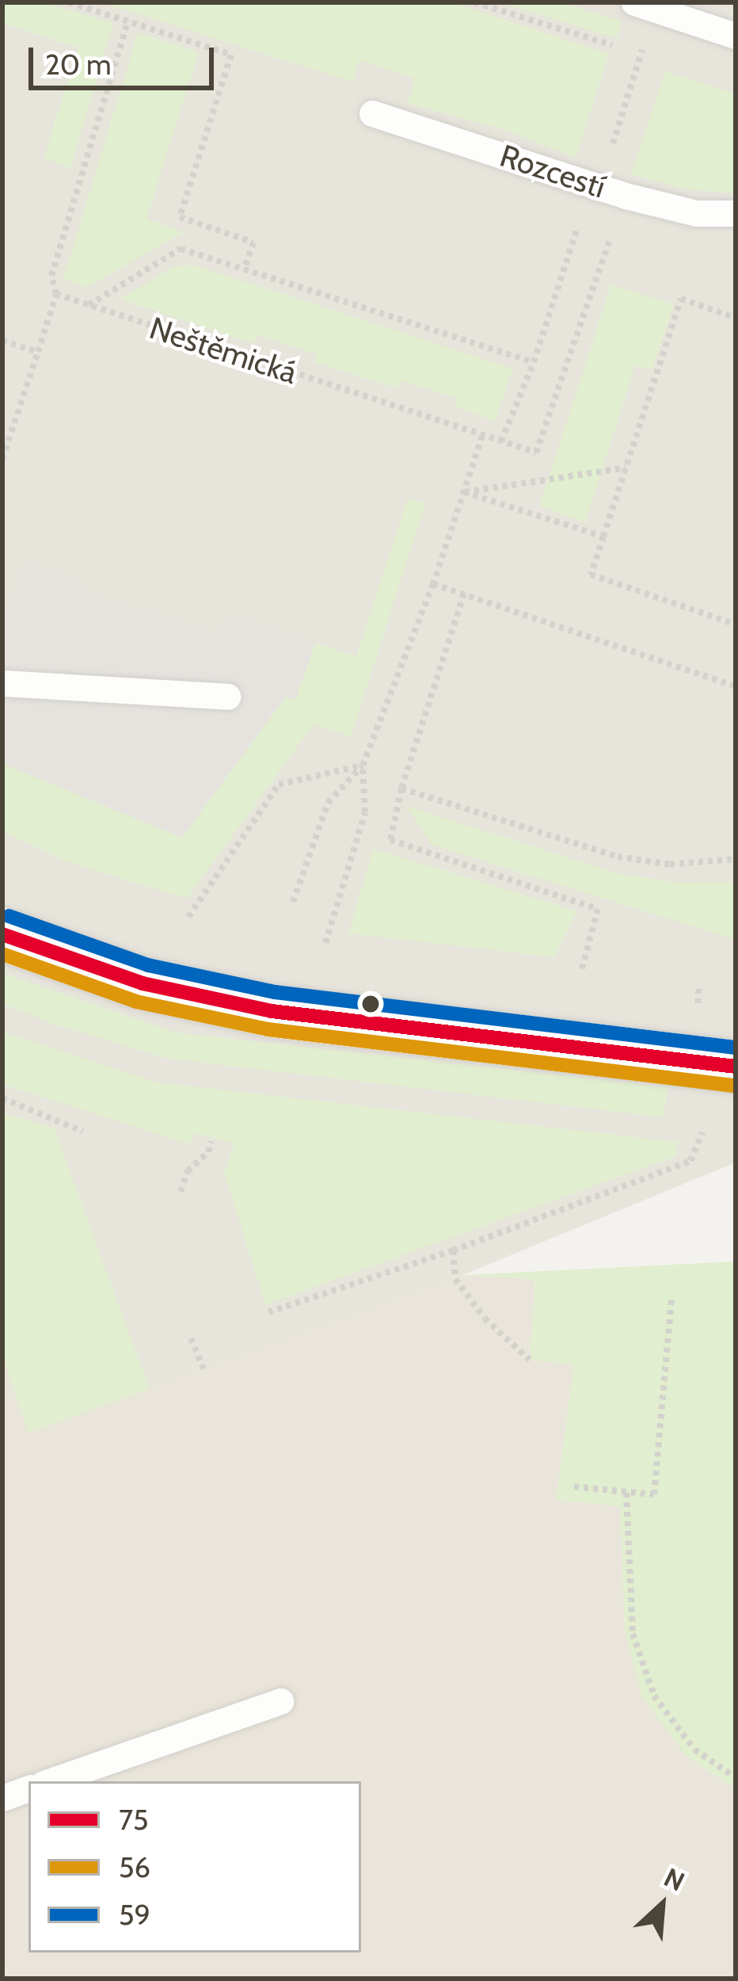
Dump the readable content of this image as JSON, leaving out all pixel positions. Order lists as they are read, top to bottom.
{
  "streets": {
    "lane": ["Rozcestí"],
    "path": ["Neštěmická"]
  },
  "crossings": [
    ["Rozcestí", "Neštěmická"]
  ],
  "lines": ["transit line 59", "transit line 75", "transit line 56"],
  "legend": ["75", "56", "59"],
  "scale_bar": "20 m",
  "north": "top right"
}
